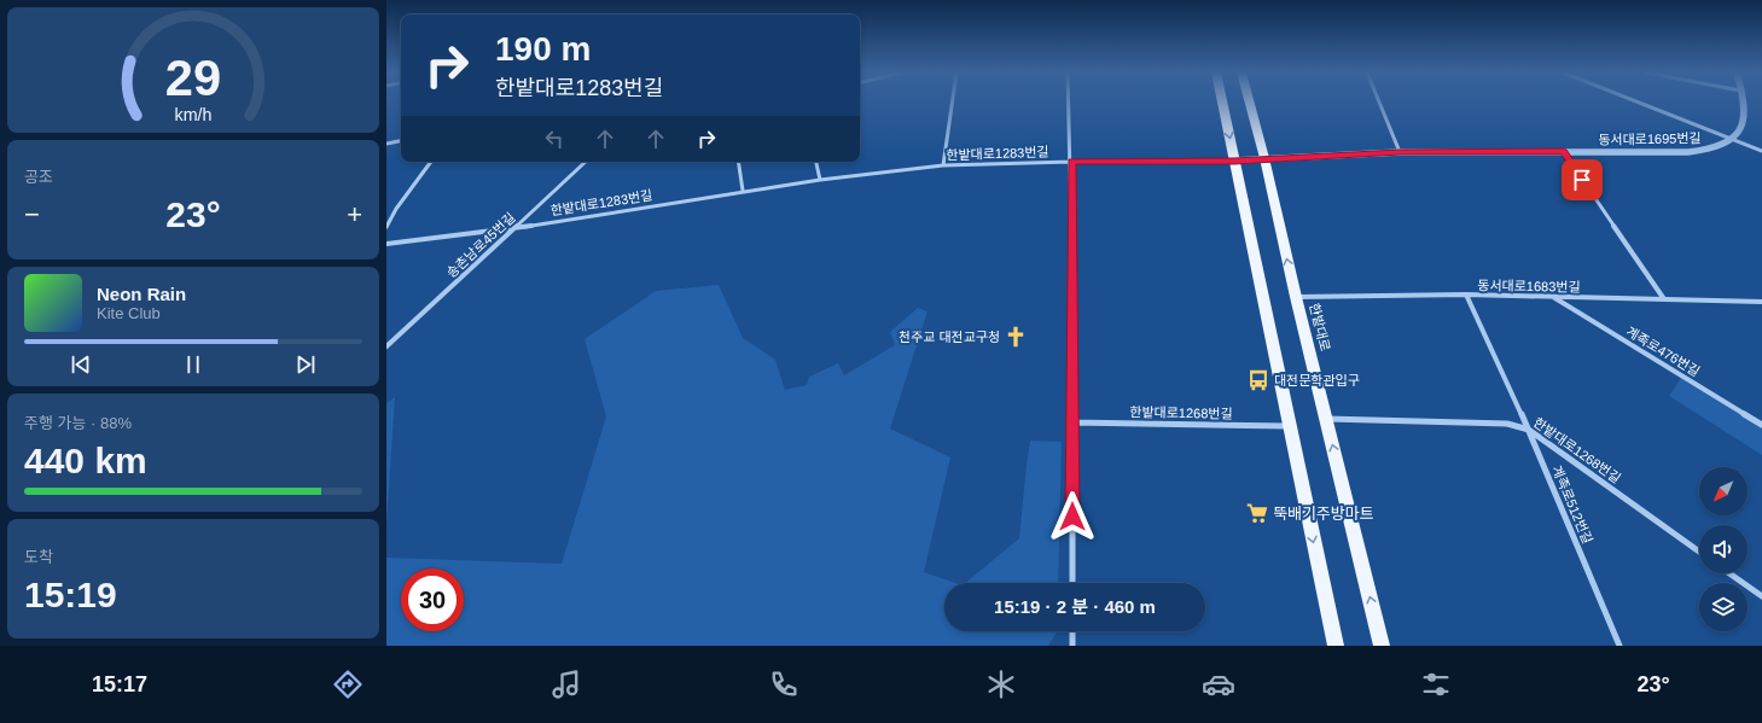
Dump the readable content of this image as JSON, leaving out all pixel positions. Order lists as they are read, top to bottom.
{
  "streets": {
    "main road": ["한밭대로"],
    "street": [
      "동서대로1695번길",
      "한밭대로1283번길",
      "송촌남로45번길",
      "동서대로1683번길",
      "계족로476번길",
      "한밭대로1268번길",
      "계족로512번길"
    ]
  },
  "crossings": [
    ["동서대로1695번길", "한밭대로1283번길"],
    ["동서대로1695번길", "한밭대로"],
    ["한밭대로1283번길", "송촌남로45번길"],
    ["동서대로1683번길", "한밭대로"],
    ["동서대로1683번길", "계족로476번길"],
    ["동서대로1683번길", "계족로512번길"],
    ["한밭대로", "한밭대로1268번길"],
    ["한밭대로1268번길", "계족로512번길"]
  ],
  "places": {
    "church": ["천주교 대전교구청"],
    "bus stop": ["대전문학관입구"],
    "supermarket": ["뚝배기주방마트"]
  },
  "north": "bottom left",
  "page": {
    "turn": ["190 m", "한밭대로1283번길"],
    "tile": [
      "공조",
      ["주행 가능 · 88%", "440 km"],
      ["도착", "15:19"]
    ],
    "heat": ["−", "23°", "+"],
    "song": ["Neon Rain", "Kite Club"],
    "limit": "30",
    "trip": "15:19 · 2 분 · 460 m",
    "tabs": ["15:17", "23°"],
    "gauge": ["29", "km/h"]
  }
}
